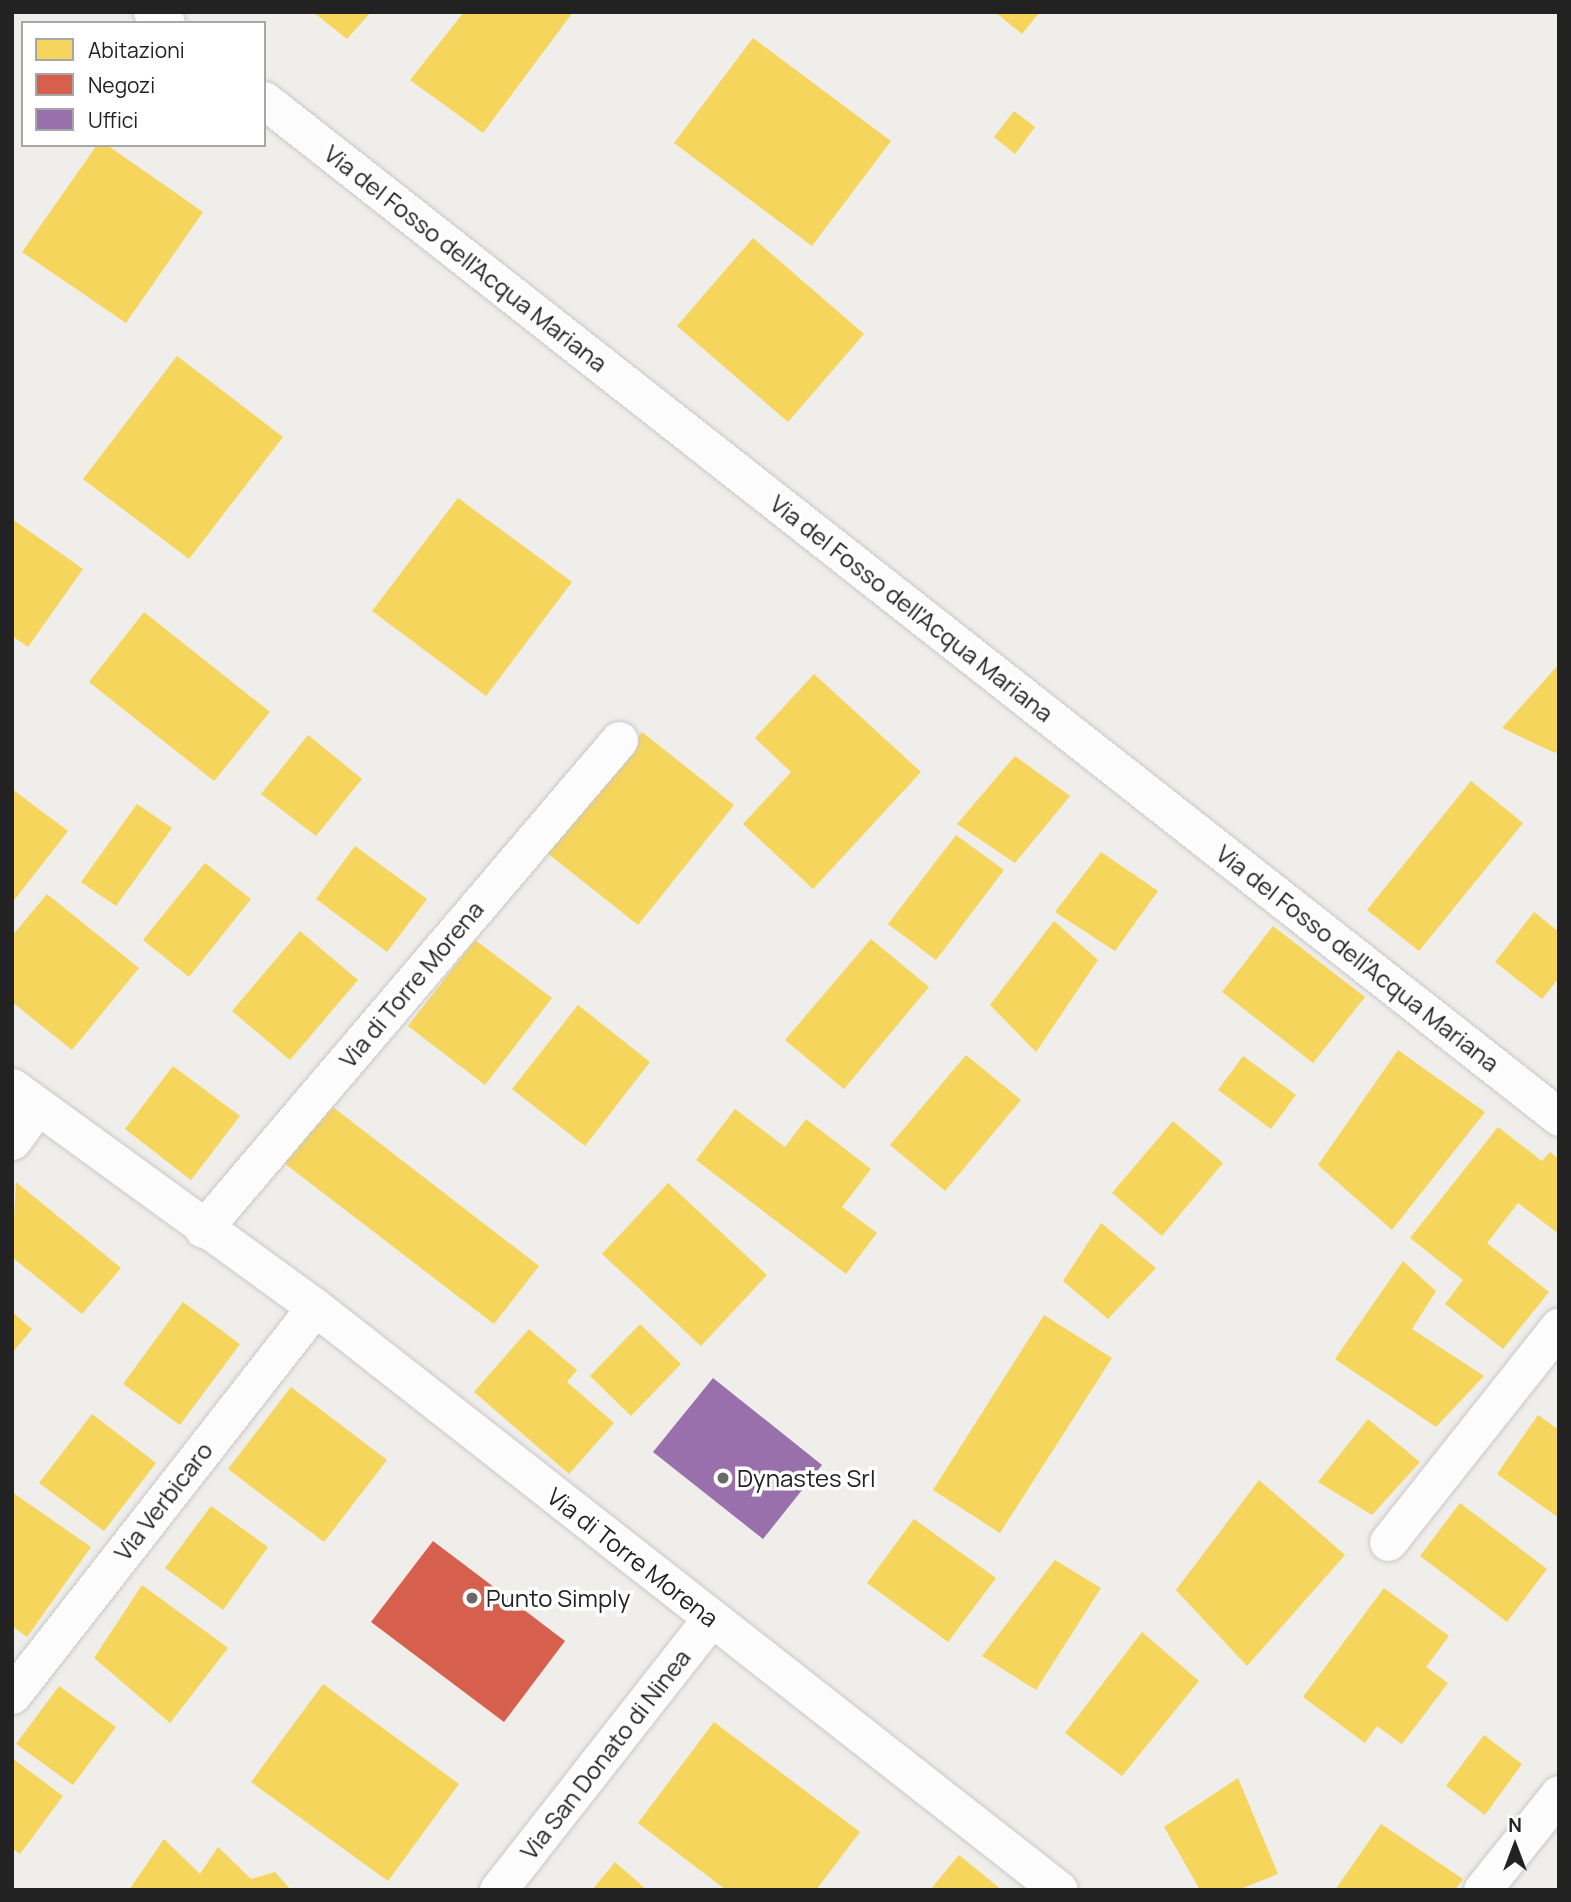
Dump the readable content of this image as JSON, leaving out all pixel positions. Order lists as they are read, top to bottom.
{
  "streets": {
    "street": [
      "Via del Fosso dell'Acqua Mariana",
      "Via di Torre Morena",
      "Via Verbicaro",
      "Via San Donato di Ninea"
    ]
  },
  "crossings": [
    ["Via di Torre Morena", "Via Verbicaro"],
    ["Via di Torre Morena", "Via San Donato di Ninea"]
  ],
  "places": ["Dynastes Srl", "Punto Simply"],
  "legend": ["Abitazioni", "Negozi", "Uffici"],
  "north": "top"
}
